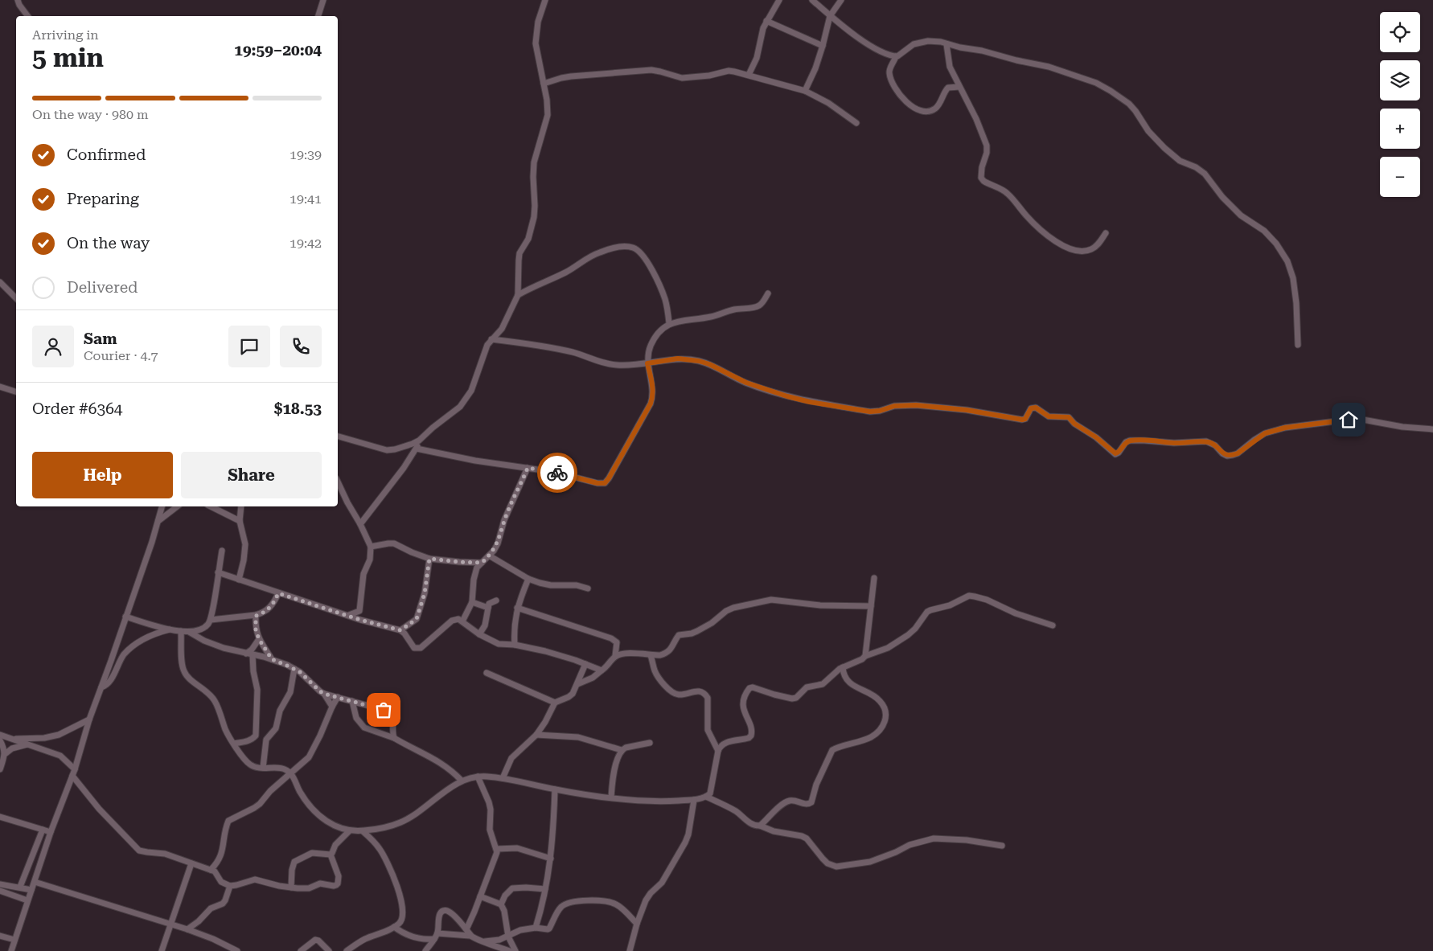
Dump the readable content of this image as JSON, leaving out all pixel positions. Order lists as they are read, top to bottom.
{
  "page": {
    "map_buttons": ["+", "−"],
    "heading": ["5 min", "Arriving in", "19:59–20:04"],
    "panel": [
      "Sam",
      "Courier · 4.7",
      "Order #6364",
      "$18.53"
    ],
    "bar": "On the way · 980 m",
    "list": [
      ["Confirmed", "19:39"],
      ["Preparing", "19:41"],
      ["On the way", "19:42"],
      "Delivered"
    ],
    "buttons": ["Help", "Share"]
  }
}
